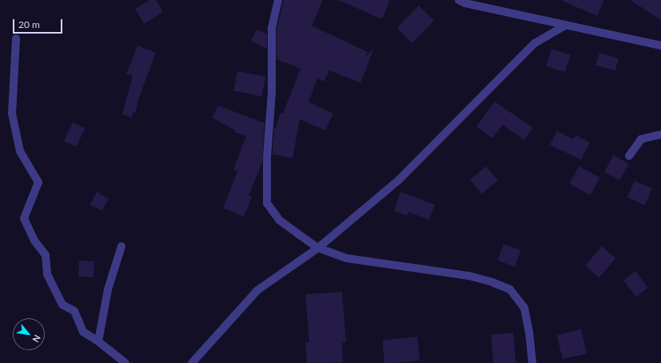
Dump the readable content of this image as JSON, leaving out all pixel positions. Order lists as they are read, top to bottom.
{
  "scale_bar": "20 m",
  "north": "bottom right"
}
